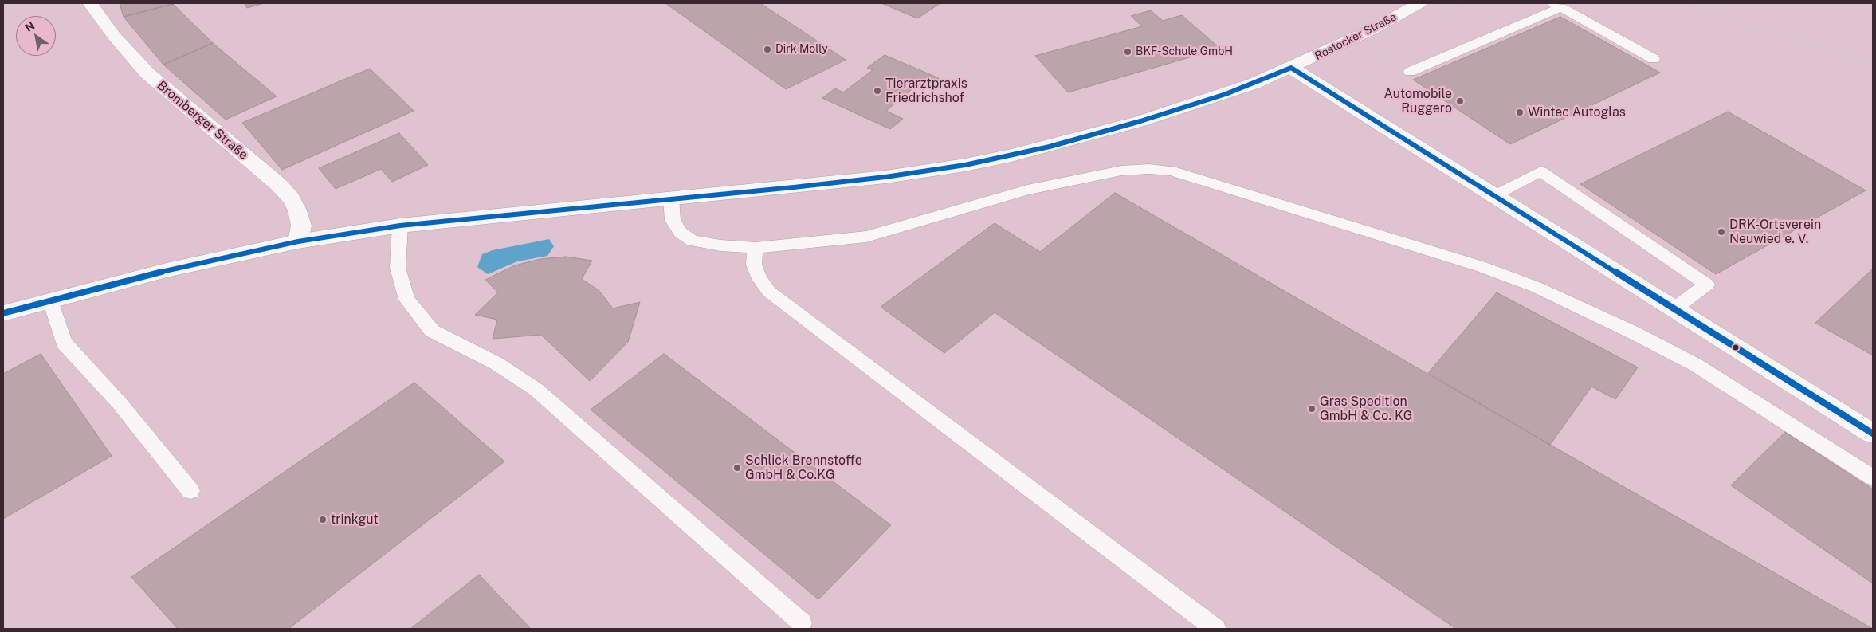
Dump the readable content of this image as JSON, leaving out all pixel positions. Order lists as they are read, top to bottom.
{
  "streets": {
    "street": ["Rostocker Straße", "Bromberger Straße"]
  },
  "crossings": [
    ["Rostocker Straße", "Bromberger Straße"]
  ],
  "places": [
    "Dirk Molly",
    "BKF-Schule GmbH",
    "Tierarztpraxis Friedrichshof",
    "Automobile Ruggero",
    "Wintec Autoglas",
    "DRK-Ortsverein Neuwied e. V.",
    "Gras Spedition GmbH & Co. KG",
    "Schlick Brennstoffe GmbH & Co.KG",
    "trinkgut"
  ],
  "north": "top left"
}
